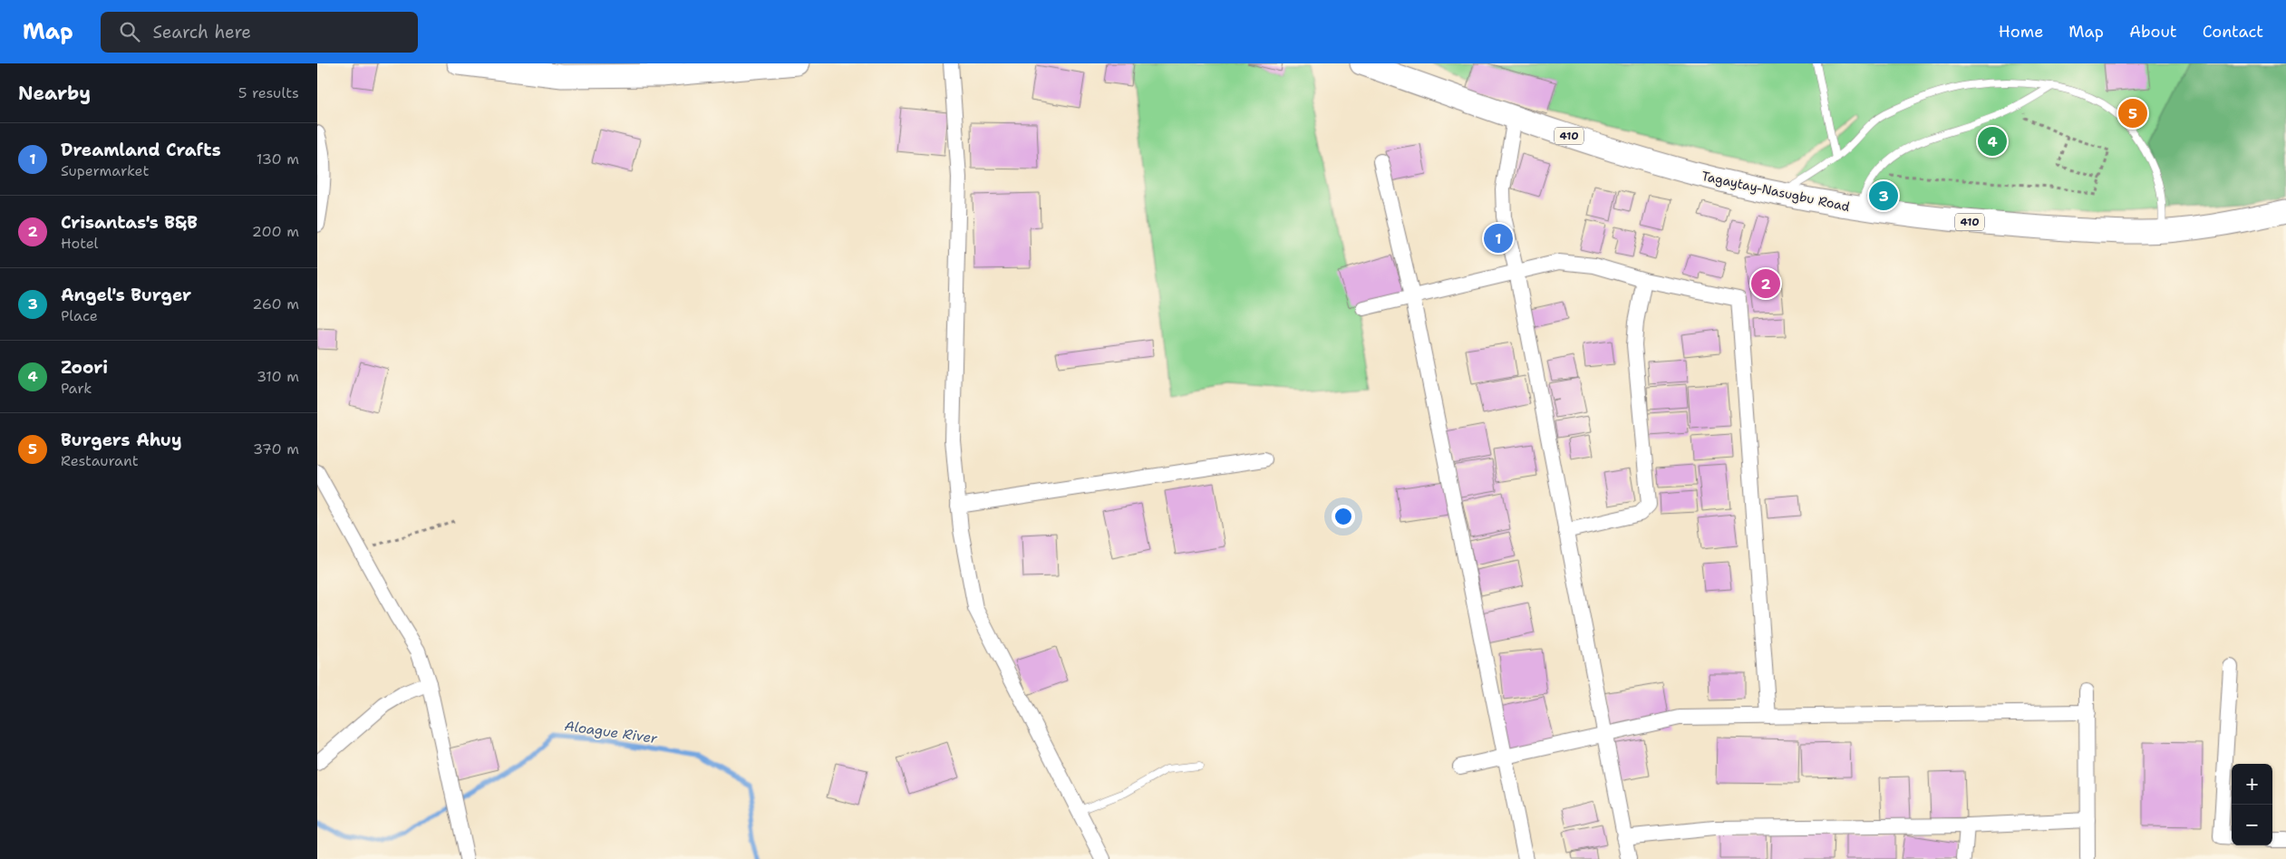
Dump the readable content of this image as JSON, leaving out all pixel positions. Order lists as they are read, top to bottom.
{
  "streets": {
    "main road": ["410", "Tagaytay-Nasugbu Road"]
  },
  "water": ["Aloague River"],
  "page": {
    "header": "Map",
    "search": "Search here",
    "nav": [
      "Home",
      "Map",
      "About",
      "Contact"
    ],
    "heading": ["Nearby", "5 results"],
    "pins": [
      "5",
      "4",
      "3",
      "1",
      "2"
    ],
    "list": [
      {
        "mark": "1",
        "name": "Dreamland Crafts",
        "note": "Supermarket",
        "value": "130 m"
      },
      {
        "mark": "2",
        "name": "Crisantas's B&B",
        "note": "Hotel",
        "value": "200 m"
      },
      {
        "mark": "3",
        "name": "Angel's Burger",
        "note": "Place",
        "value": "260 m"
      },
      {
        "mark": "4",
        "name": "Zoori",
        "note": "Park",
        "value": "310 m"
      },
      {
        "mark": "5",
        "name": "Burgers Ahuy",
        "note": "Restaurant",
        "value": "370 m"
      }
    ],
    "map_buttons": ["+", "−"]
  }
}
